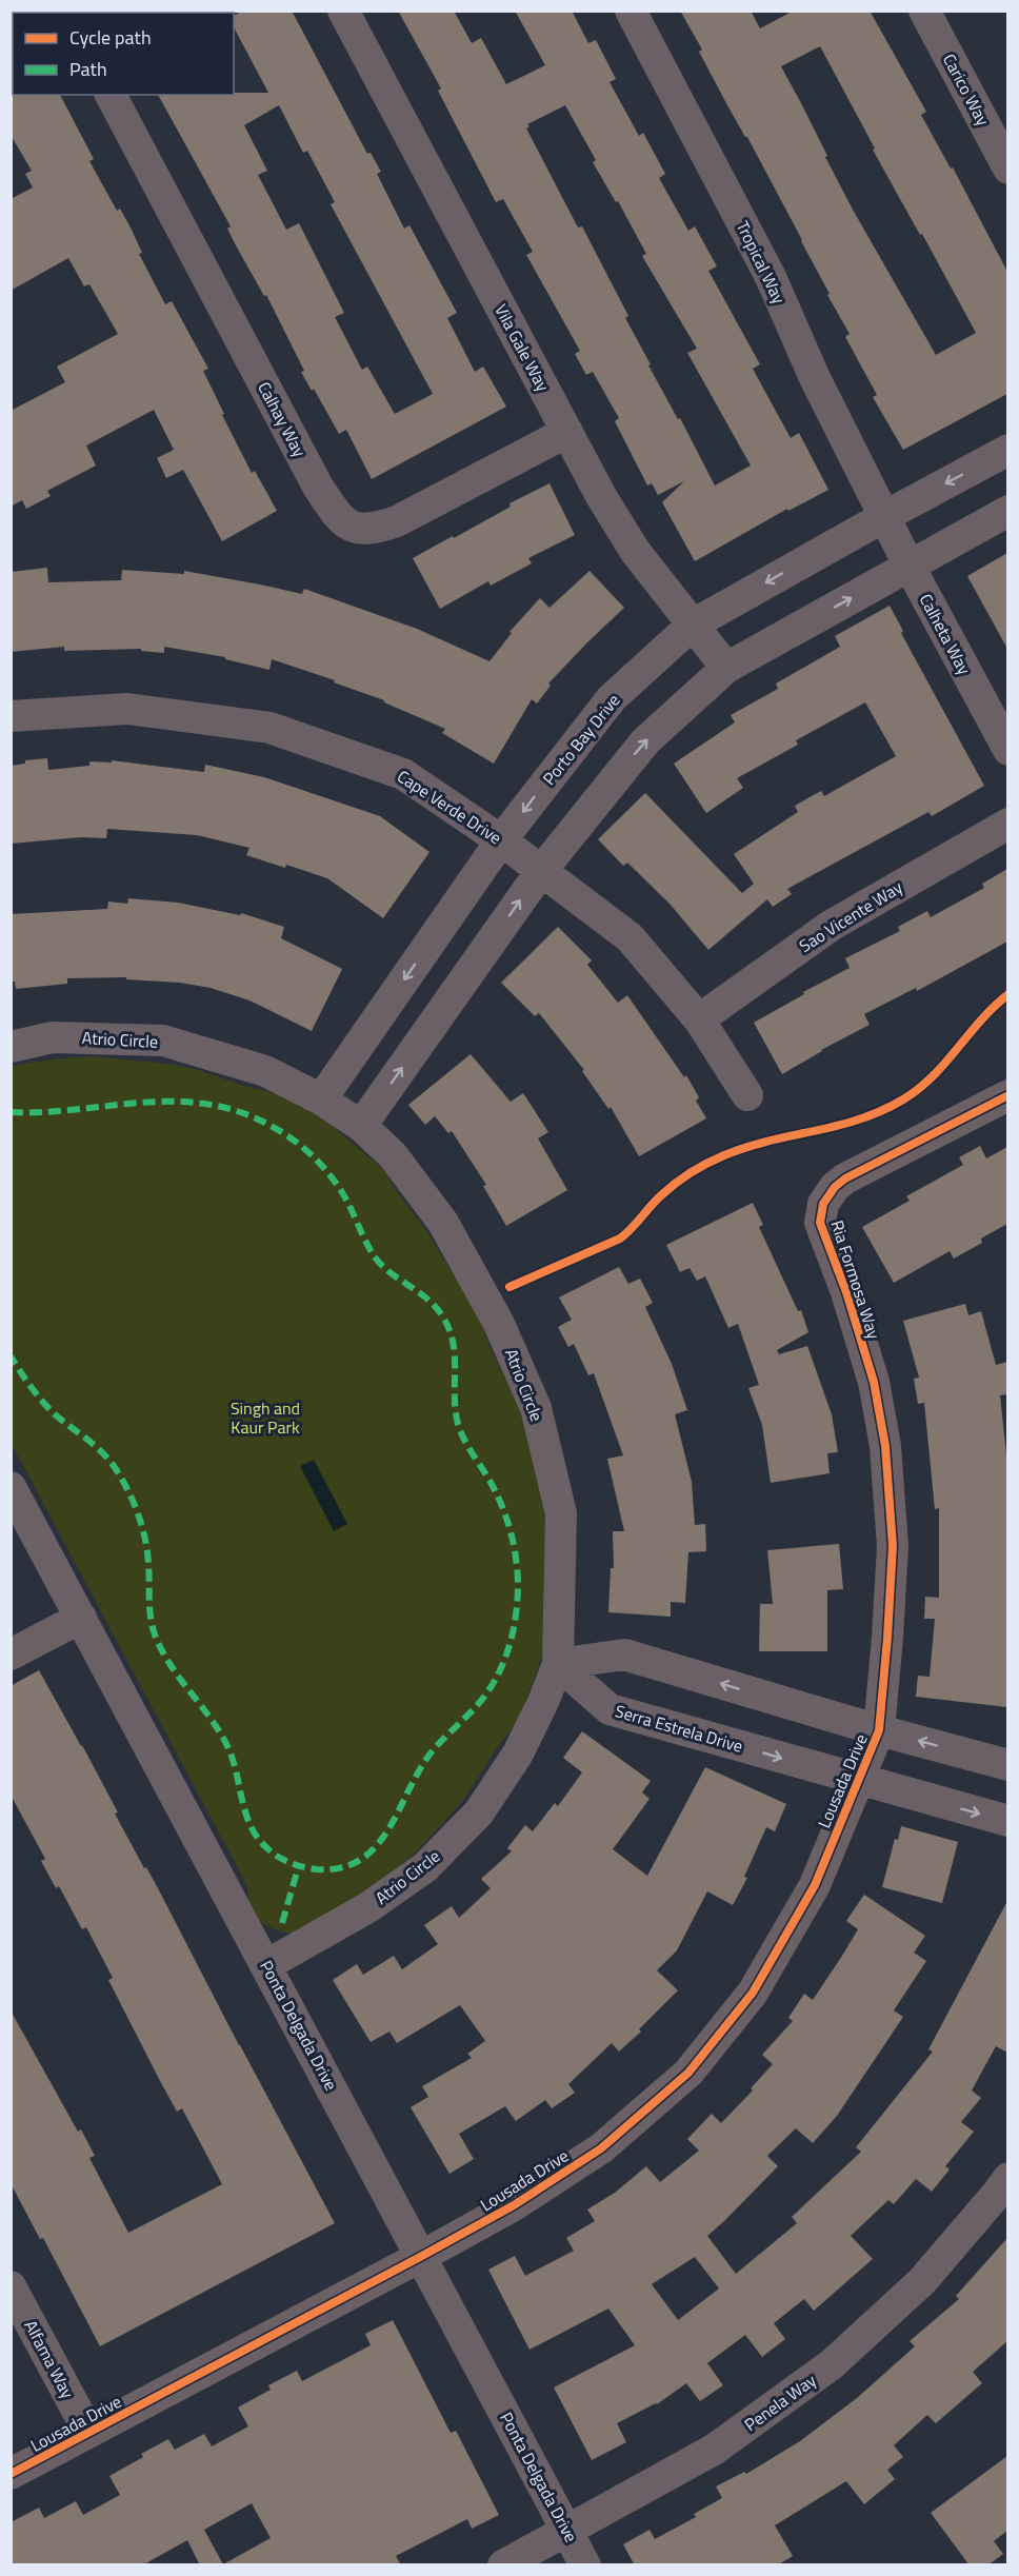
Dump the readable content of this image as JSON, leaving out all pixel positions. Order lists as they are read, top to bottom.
{
  "streets": {
    "street": [
      "Carico Way",
      "Tropical Way",
      "Vila Gale Way",
      "Calhay Way",
      "Calheta Way",
      "Porto Bay Drive",
      "Cape Verde Drive",
      "Sao Vicente Way",
      "Atrio Circle",
      "Ria Formosa Way",
      "Serra Estrela Drive",
      "Lousada Drive",
      "Ponta Delgada Drive",
      "Alfama Way",
      "Penela Way"
    ]
  },
  "crossings": [
    ["Tropical Way", "Calheta Way"],
    ["Tropical Way", "Porto Bay Drive"],
    ["Vila Gale Way", "Calhay Way"],
    ["Vila Gale Way", "Porto Bay Drive"],
    ["Calheta Way", "Porto Bay Drive"],
    ["Porto Bay Drive", "Cape Verde Drive"],
    ["Porto Bay Drive", "Atrio Circle"],
    ["Cape Verde Drive", "Sao Vicente Way"],
    ["Atrio Circle", "Serra Estrela Drive"],
    ["Atrio Circle", "Ponta Delgada Drive"],
    ["Ria Formosa Way", "Lousada Drive"],
    ["Serra Estrela Drive", "Lousada Drive"],
    ["Lousada Drive", "Ponta Delgada Drive"],
    ["Lousada Drive", "Alfama Way"],
    ["Ponta Delgada Drive", "Penela Way"]
  ],
  "parks": ["Singh and Kaur Park"],
  "legend": ["Cycle path", "Path"]
}
